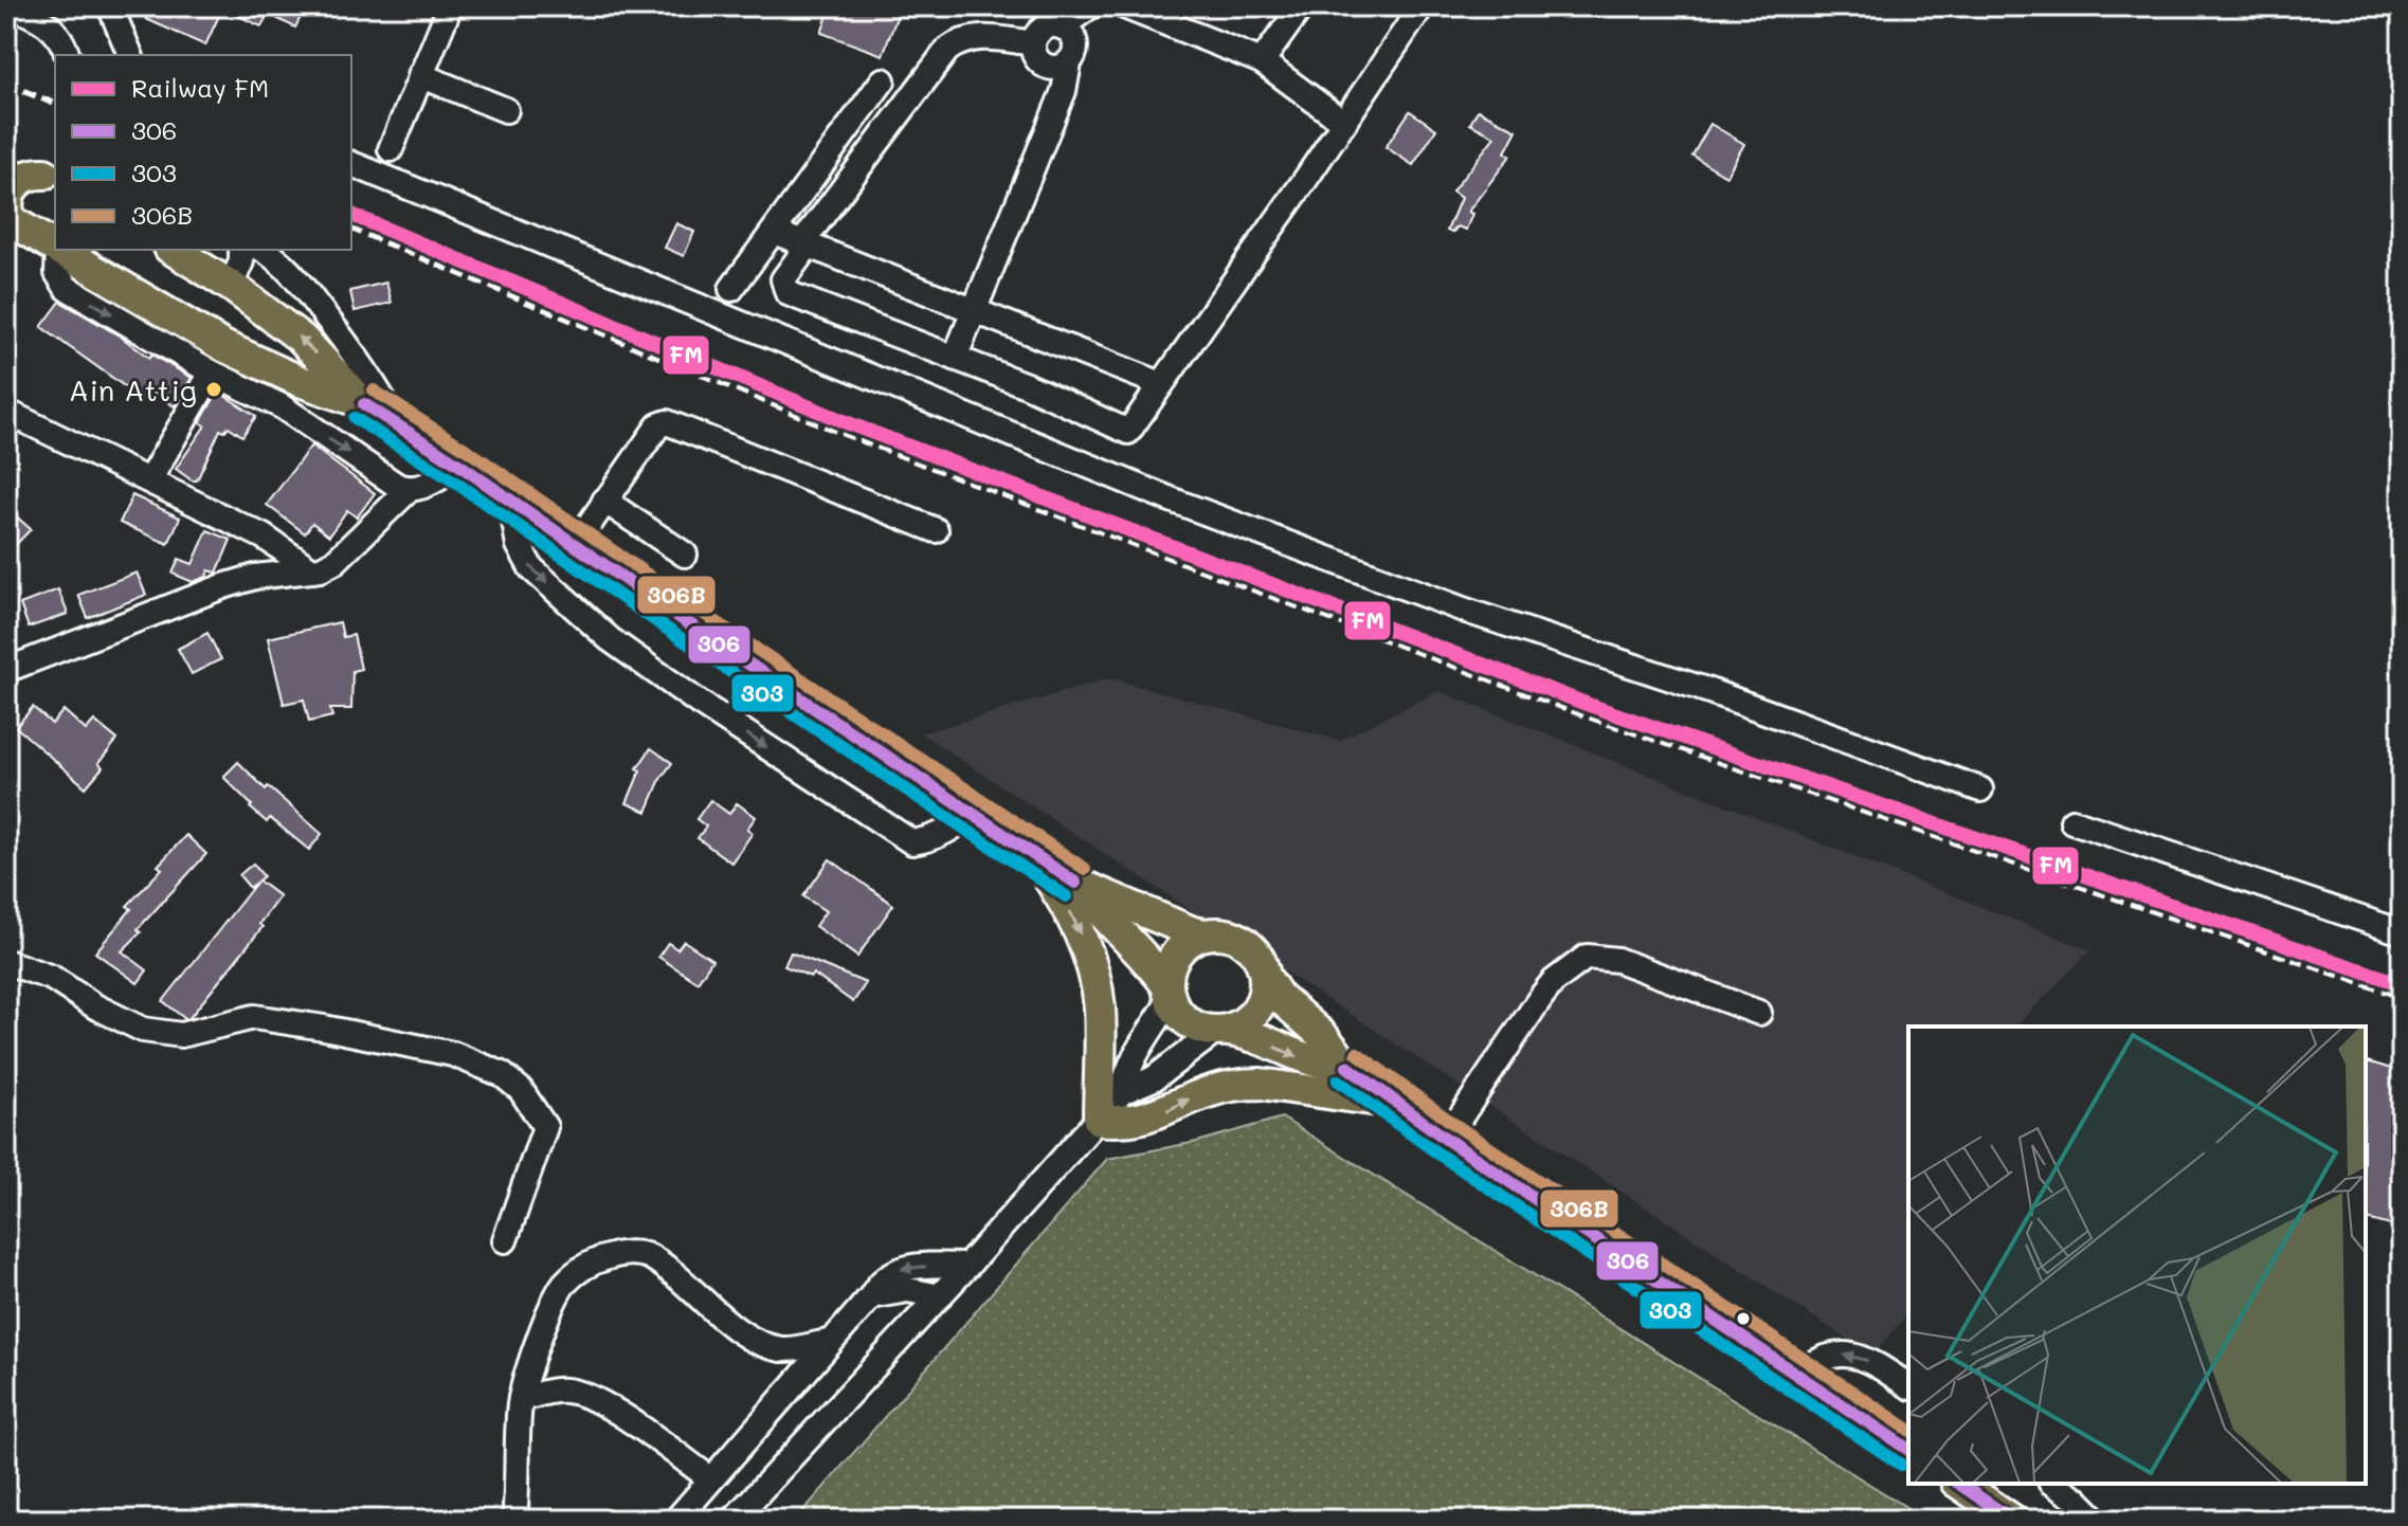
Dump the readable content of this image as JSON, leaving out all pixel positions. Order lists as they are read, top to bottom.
{
  "places": ["Ain Attig"],
  "lines": [
    "rail line FM",
    "transit line 306B",
    "transit line 306",
    "transit line 303"
  ],
  "legend": [
    "Railway FM",
    "306",
    "303",
    "306B"
  ]
}
